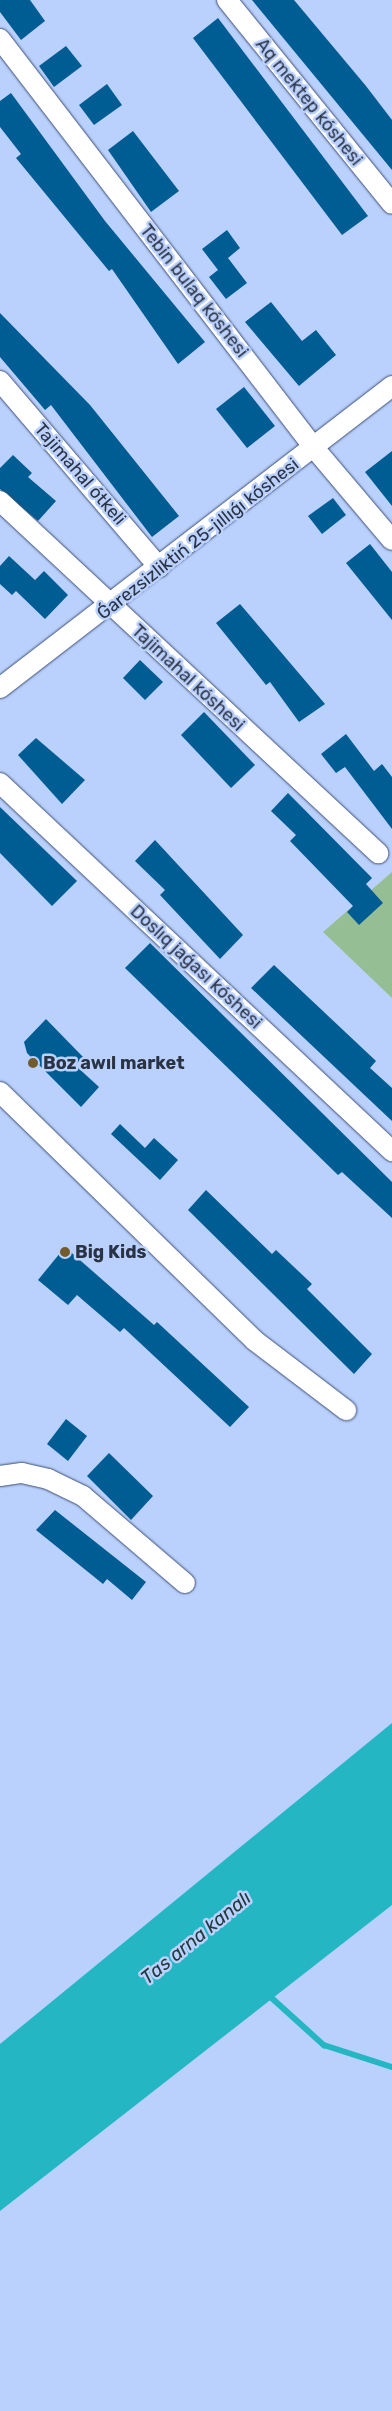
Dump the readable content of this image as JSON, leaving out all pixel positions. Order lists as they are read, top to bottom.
{
  "streets": {
    "street": [
      "Aq mektep kóshesi",
      "Tebin bulaq kóshesi",
      "Tajimahal ótkeli",
      "Ǵarezsizliktiń 25-jıllıǵı kóshesi",
      "Tajimahal kóshesi",
      "Doslıq jaǵası kóshesi"
    ]
  },
  "crossings": [
    ["Tebin bulaq kóshesi", "Ǵarezsizliktiń 25-jıllıǵı kóshesi"],
    ["Tajimahal ótkeli", "Ǵarezsizliktiń 25-jıllıǵı kóshesi"],
    ["Ǵarezsizliktiń 25-jıllıǵı kóshesi", "Tajimahal kóshesi"]
  ],
  "water": ["Tas arna kanalı"],
  "places": ["Boz awıl market", "Big Kids"]
}
